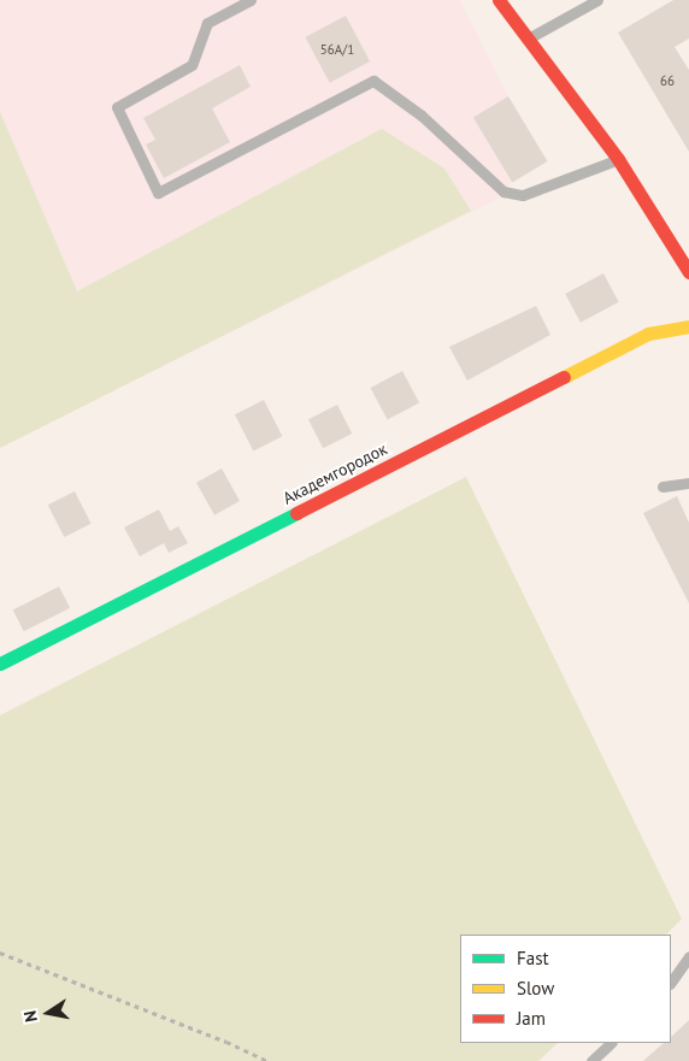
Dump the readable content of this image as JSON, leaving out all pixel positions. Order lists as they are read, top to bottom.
{
  "streets": {
    "street": ["Академгородок"]
  },
  "house_numbers": ["56А/1", "66"],
  "legend": ["Fast", "Slow", "Jam"],
  "north": "left"
}
